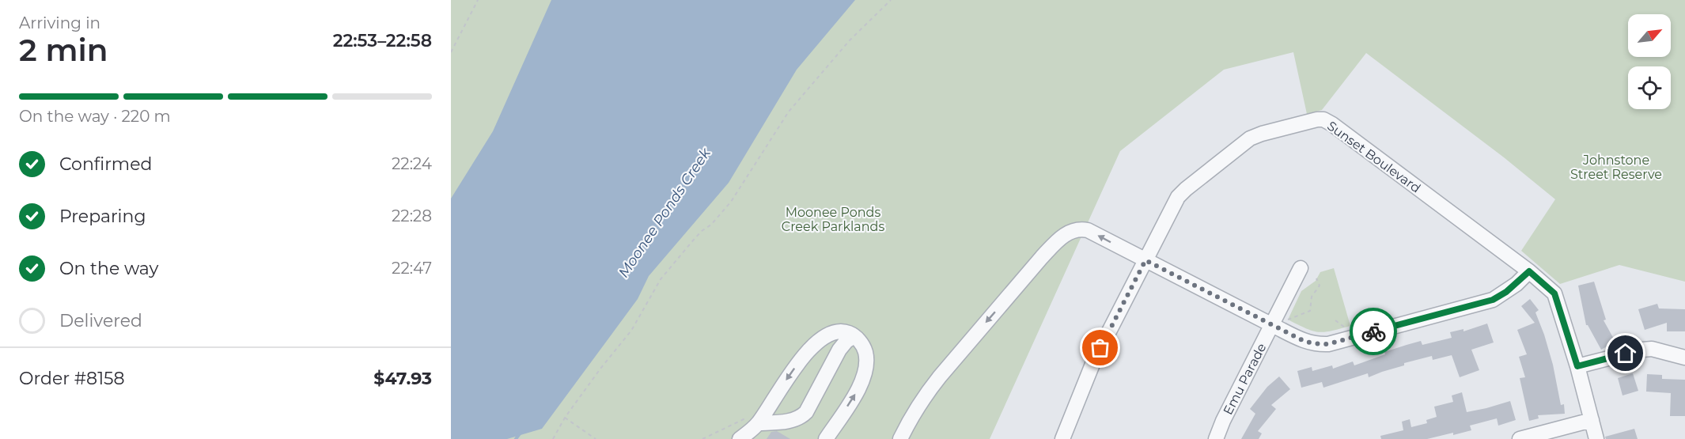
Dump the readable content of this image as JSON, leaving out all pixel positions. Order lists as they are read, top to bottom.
{
  "streets": {
    "street": ["Sunset Boulevard", "Emu Parade"]
  },
  "water": ["Moonee Ponds Creek"],
  "parks": ["Johnstone Street Reserve", "Moonee Ponds Creek Parklands"],
  "north": "top right",
  "page": {
    "heading": ["2 min", "Arriving in", "22:53–22:58"],
    "panel": ["Order #8158", "$47.93"],
    "bar": "On the way · 220 m",
    "list": [
      ["Confirmed", "22:24"],
      ["Preparing", "22:28"],
      ["On the way", "22:47"],
      "Delivered"
    ]
  }
}
